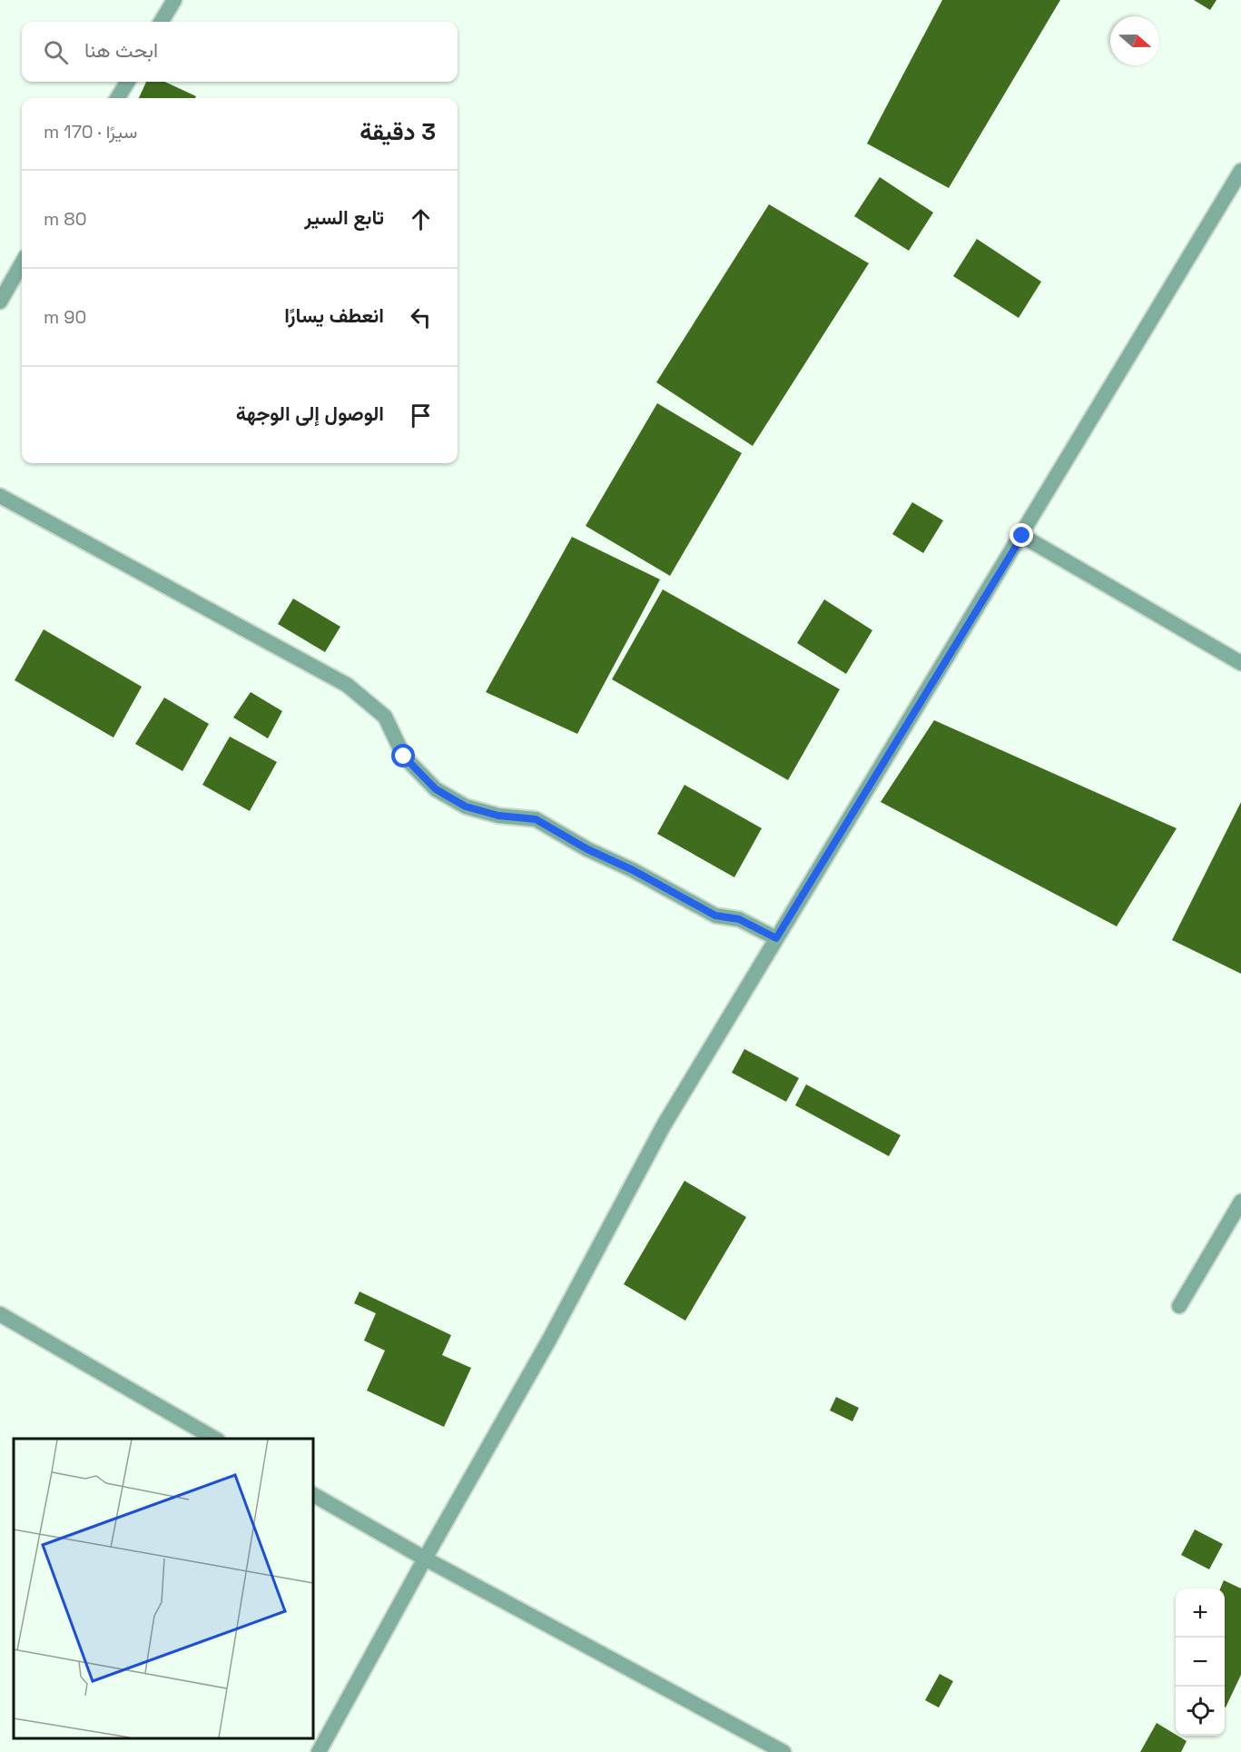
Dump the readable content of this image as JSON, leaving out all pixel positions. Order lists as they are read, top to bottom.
{
  "north": "right",
  "page": {
    "search": "ابحث هنا",
    "heading": ["3 دقيقة", "سيرًا · 170 m"],
    "list": [
      ["تابع السير", "80 m"],
      ["انعطف يسارًا", "90 m"],
      "الوصول إلى الوجهة"
    ],
    "map_buttons": ["+", "−"]
  }
}
